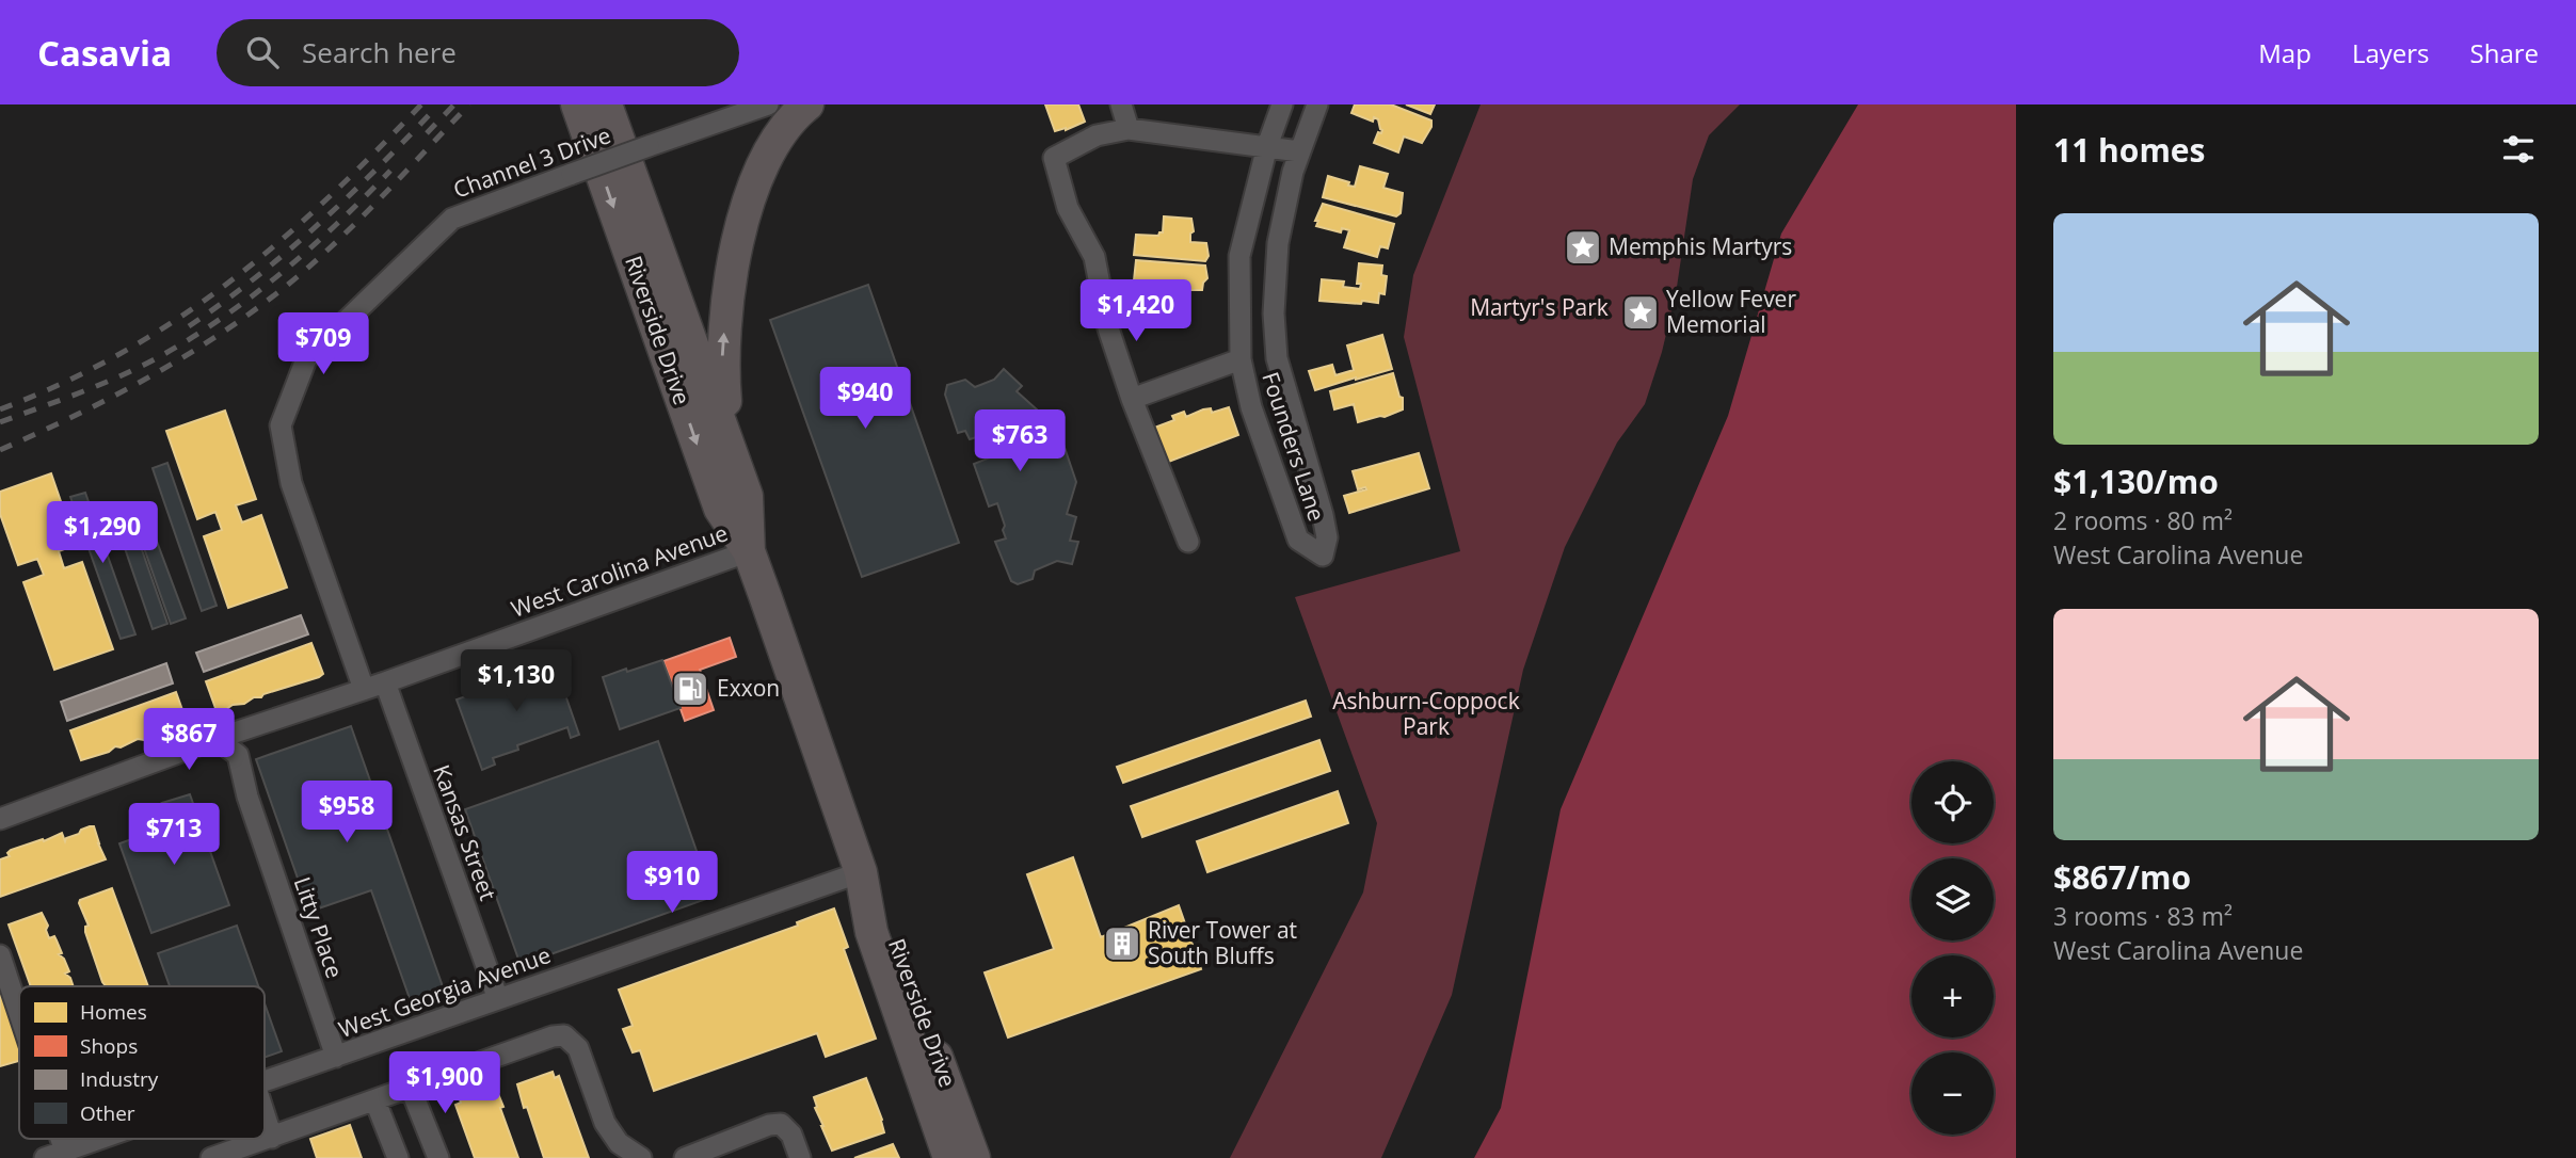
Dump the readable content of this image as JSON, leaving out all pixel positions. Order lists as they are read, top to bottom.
{
  "streets": {
    "main road": ["Riverside Drive"],
    "street": [
      "Channel 3 Drive",
      "Founders Lane",
      "West Carolina Avenue",
      "Kansas Street",
      "Litty Place",
      "West Georgia Avenue"
    ]
  },
  "crossings": [
    ["Channel 3 Drive", "West Carolina Avenue"],
    ["Riverside Drive", "West Carolina Avenue"],
    ["Riverside Drive", "West Georgia Avenue"],
    ["West Carolina Avenue", "Kansas Street"],
    ["West Carolina Avenue", "Litty Place"],
    ["Kansas Street", "West Georgia Avenue"],
    ["Litty Place", "West Georgia Avenue"]
  ],
  "parks": ["Martyr's Park", "Ashburn-Coppock Park"],
  "places": {
    "place": ["Memphis Martyrs", "Yellow Fever Memorial"],
    "fuel station": ["Exxon"],
    "building": ["River Tower at South Bluffs"]
  },
  "legend": [
    "Homes",
    "Shops",
    "Industry",
    "Other"
  ],
  "page": {
    "header": "Casavia",
    "search": "Search here",
    "nav": ["Map", "Layers", "Share"],
    "heading": "11 homes",
    "list": [
      {
        "name": "$1,130/mo",
        "note": "2 rooms · 80 m² · West Carolina Avenue"
      },
      {
        "name": "$867/mo",
        "note": "3 rooms · 83 m² · West Carolina Avenue"
      }
    ],
    "price": [
      "$1,420",
      "$709",
      "$940",
      "$763",
      "$1,290",
      "$1,130",
      "$867",
      "$958",
      "$713",
      "$910",
      "$1,900"
    ],
    "map_buttons": ["+", "−"]
  }
}
